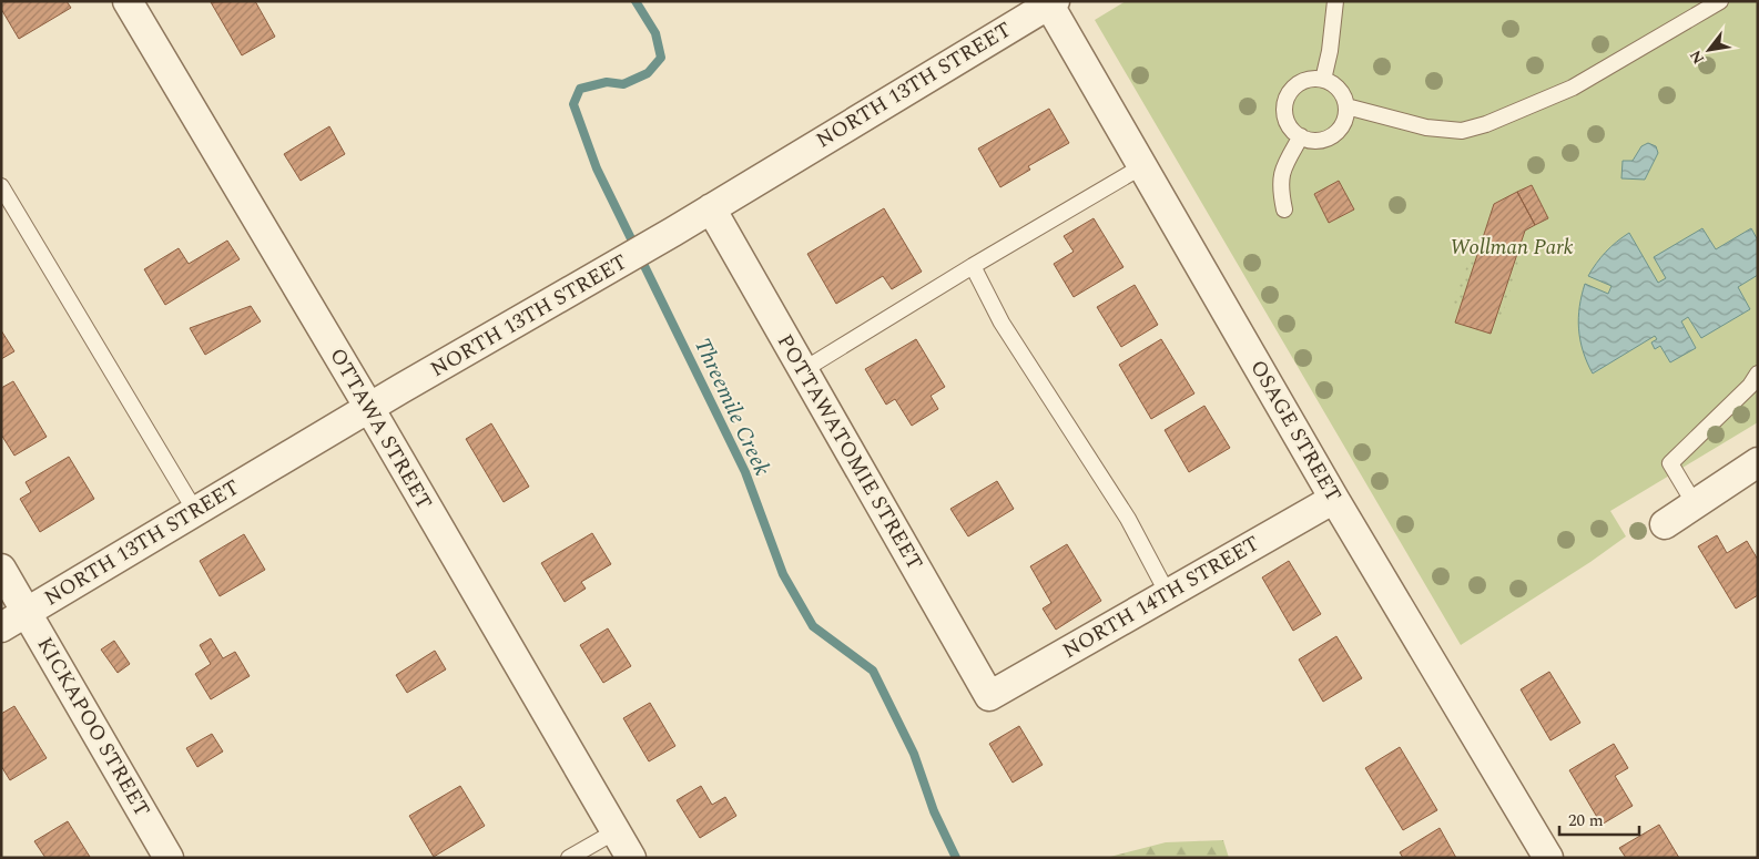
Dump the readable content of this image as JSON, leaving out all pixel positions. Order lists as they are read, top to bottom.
{
  "streets": {
    "street": [
      "NORTH 13TH STREET",
      "OTTAWA STREET",
      "OSAGE STREET",
      "POTTAWATOMIE STREET",
      "NORTH 14TH STREET",
      "KICKAPOO STREET"
    ]
  },
  "crossings": [
    ["NORTH 13TH STREET", "OTTAWA STREET"],
    ["NORTH 13TH STREET", "OSAGE STREET"],
    ["NORTH 13TH STREET", "POTTAWATOMIE STREET"],
    ["NORTH 13TH STREET", "KICKAPOO STREET"],
    ["OSAGE STREET", "NORTH 14TH STREET"],
    ["POTTAWATOMIE STREET", "NORTH 14TH STREET"]
  ],
  "water": ["Threemile Creek"],
  "parks": ["Wollman Park"],
  "scale_bar": "20 m",
  "north": "bottom left"
}
